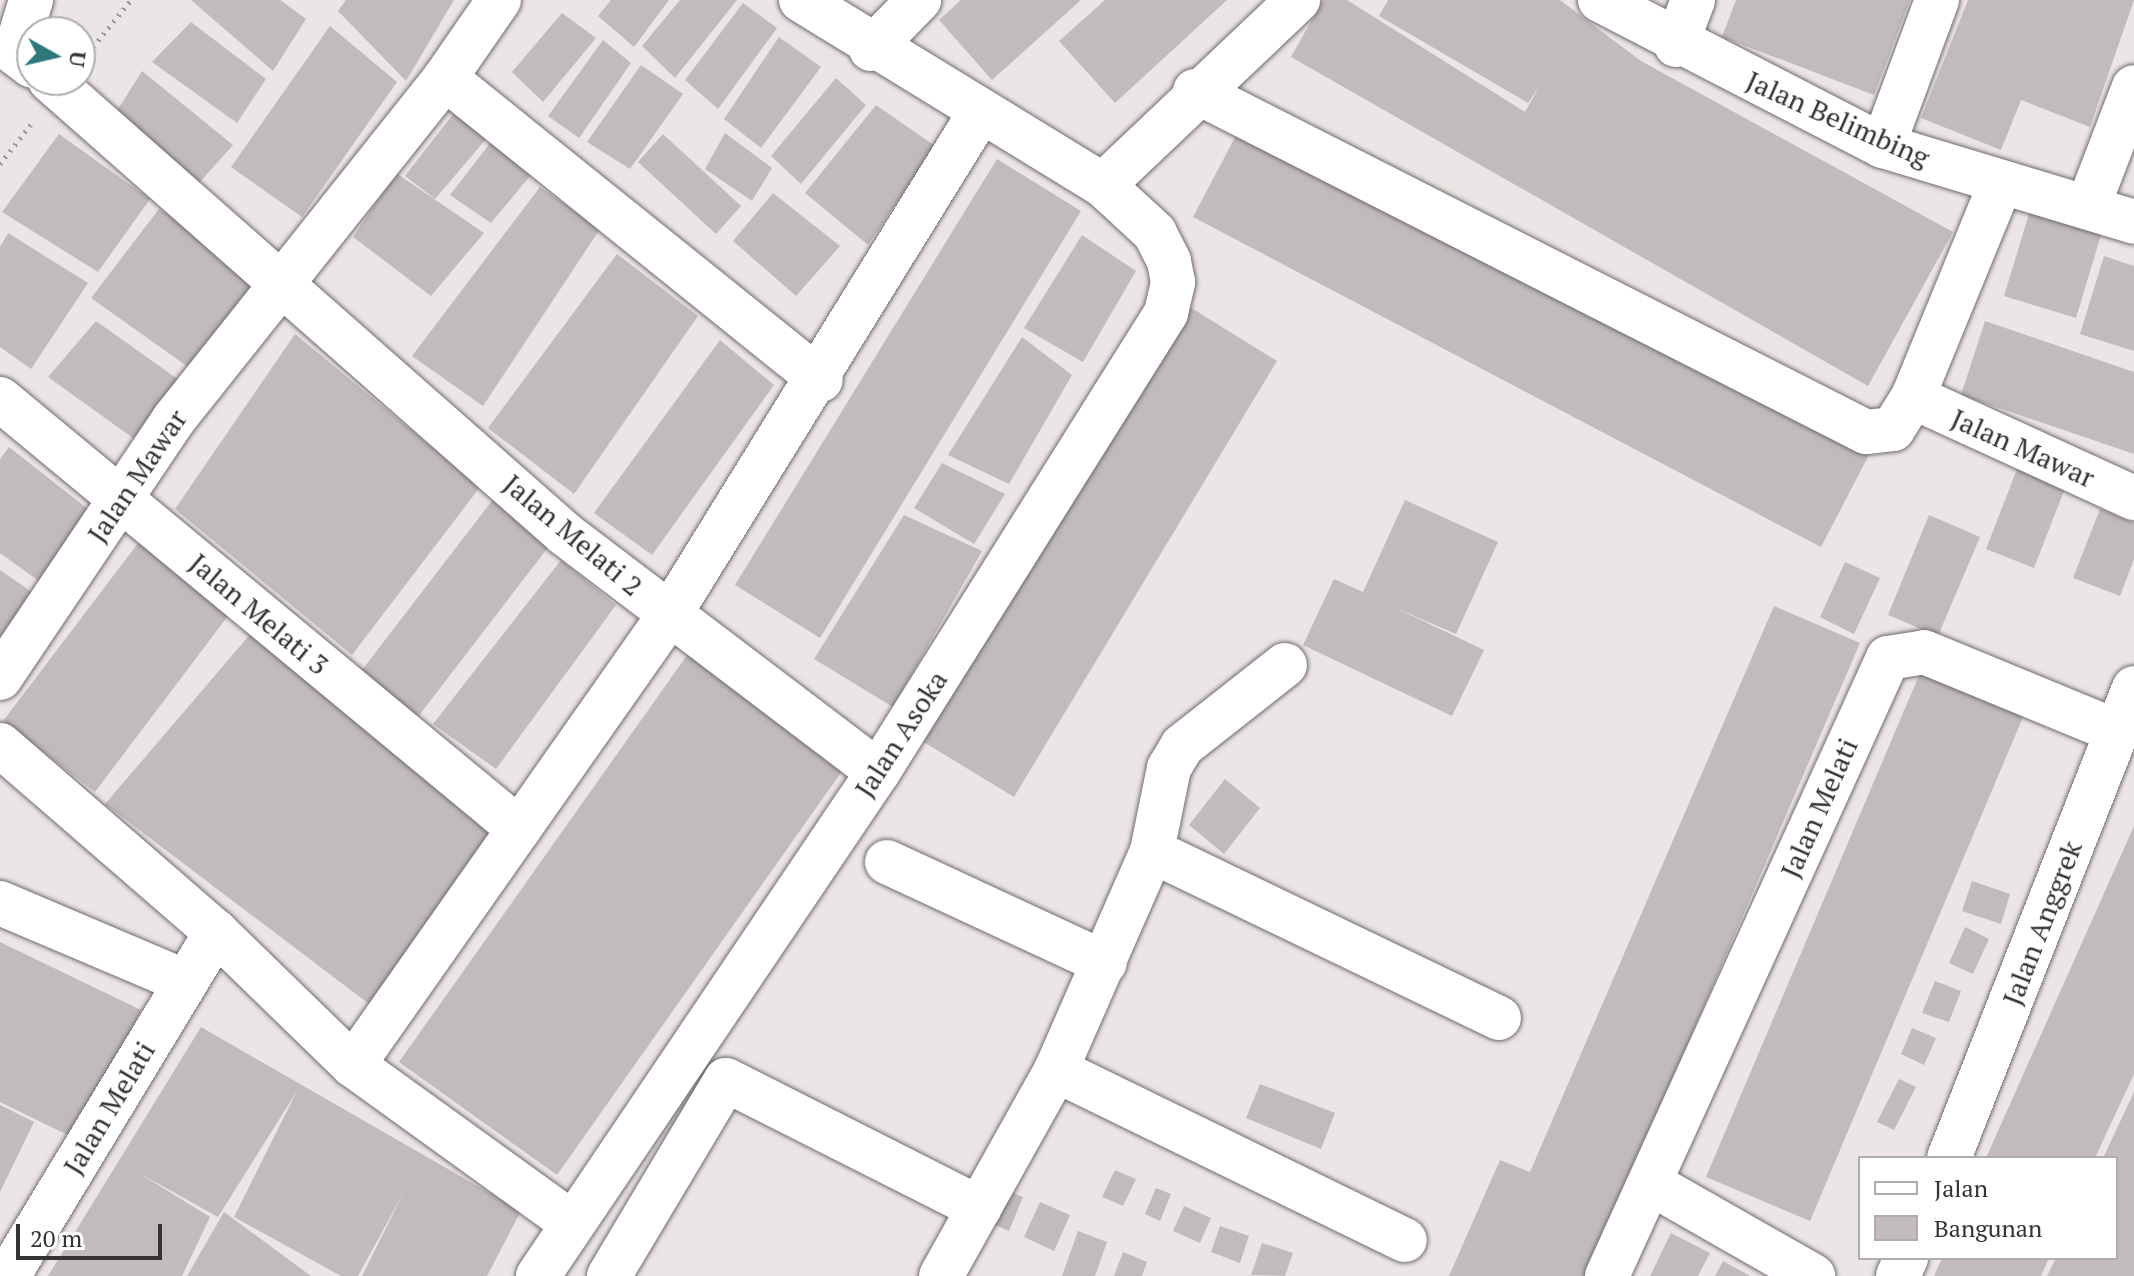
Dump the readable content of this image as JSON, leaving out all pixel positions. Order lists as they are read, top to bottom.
{
  "streets": {
    "street": [
      "Jalan Belimbing",
      "Jalan Mawar",
      "Jalan Melati 2",
      "Jalan Melati 3",
      "Jalan Asoka",
      "Jalan Melati",
      "Jalan Anggrek"
    ]
  },
  "crossings": [
    ["Jalan Mawar", "Jalan Melati 2"],
    ["Jalan Mawar", "Jalan Melati 3"],
    ["Jalan Melati 2", "Jalan Asoka"],
    ["Jalan Melati", "Jalan Anggrek"]
  ],
  "legend": ["Jalan", "Bangunan"],
  "scale_bar": "20 m",
  "north": "right"
}
